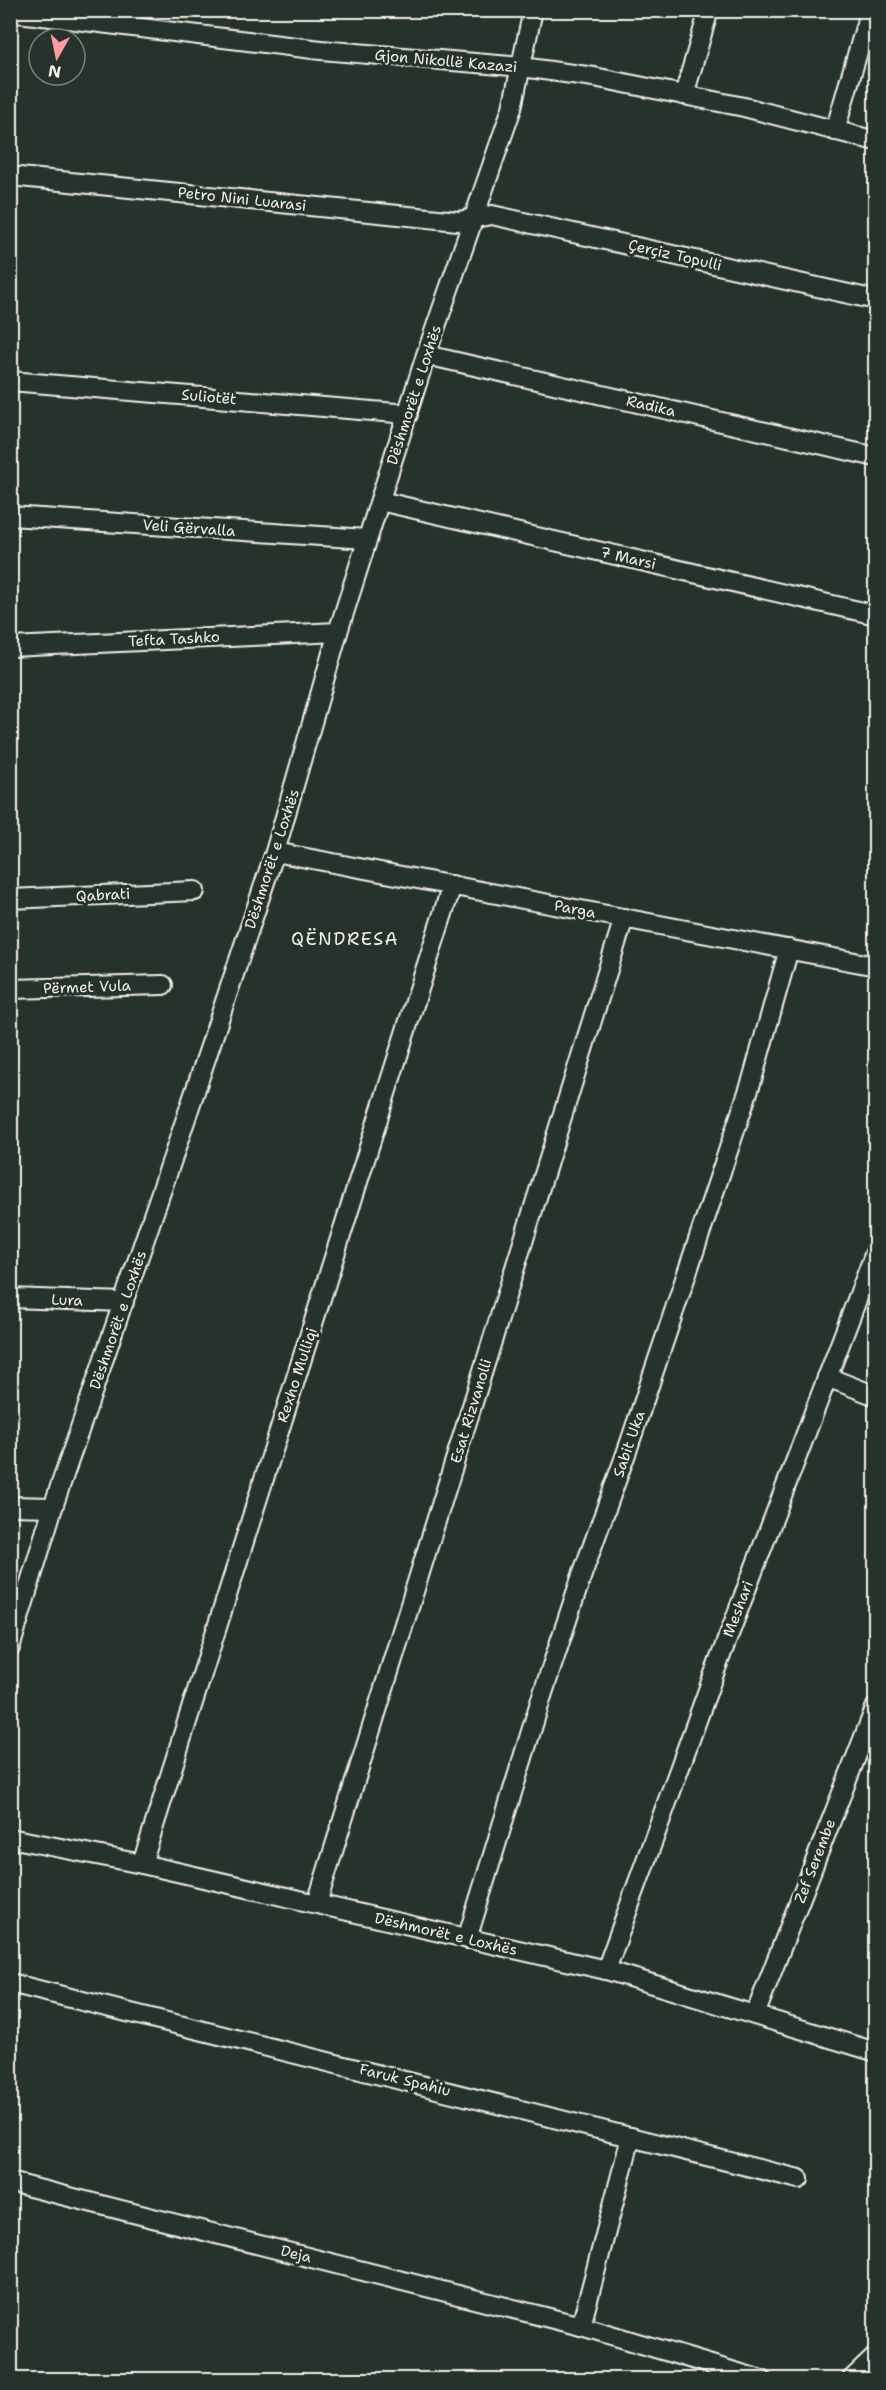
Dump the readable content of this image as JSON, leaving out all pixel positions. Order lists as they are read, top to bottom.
{
  "streets": {
    "street": [
      "Gjon Nikollë Kazazi",
      "Petro Nini Luarasi",
      "Çerçiz Topulli",
      "Dëshmorët e Loxhës",
      "Suliotët",
      "Radika",
      "Veli Gërvalla",
      "7 Marsi",
      "Tefta Tashko",
      "Qabrati",
      "Parga",
      "Përmet Vula",
      "Lura",
      "Rexho Mulliqi",
      "Esat Rizvanolli",
      "Sabit Uka",
      "Meshari",
      "Zef Serembe",
      "Faruk Spahiu",
      "Deja"
    ]
  },
  "crossings": [
    ["Gjon Nikollë Kazazi", "Dëshmorët e Loxhës"],
    ["Petro Nini Luarasi", "Çerçiz Topulli"],
    ["Petro Nini Luarasi", "Dëshmorët e Loxhës"],
    ["Çerçiz Topulli", "Dëshmorët e Loxhës"],
    ["Dëshmorët e Loxhës", "Suliotët"],
    ["Dëshmorët e Loxhës", "Radika"],
    ["Dëshmorët e Loxhës", "Veli Gërvalla"],
    ["Dëshmorët e Loxhës", "7 Marsi"],
    ["Dëshmorët e Loxhës", "Tefta Tashko"],
    ["Dëshmorët e Loxhës", "Parga"],
    ["Dëshmorët e Loxhës", "Lura"],
    ["Dëshmorët e Loxhës", "Rexho Mulliqi"],
    ["Dëshmorët e Loxhës", "Esat Rizvanolli"],
    ["Dëshmorët e Loxhës", "Sabit Uka"],
    ["Dëshmorët e Loxhës", "Meshari"],
    ["Dëshmorët e Loxhës", "Zef Serembe"],
    ["Parga", "Rexho Mulliqi"],
    ["Parga", "Esat Rizvanolli"],
    ["Parga", "Sabit Uka"]
  ],
  "districts": ["QËNDRESA"],
  "north": "bottom"
}
